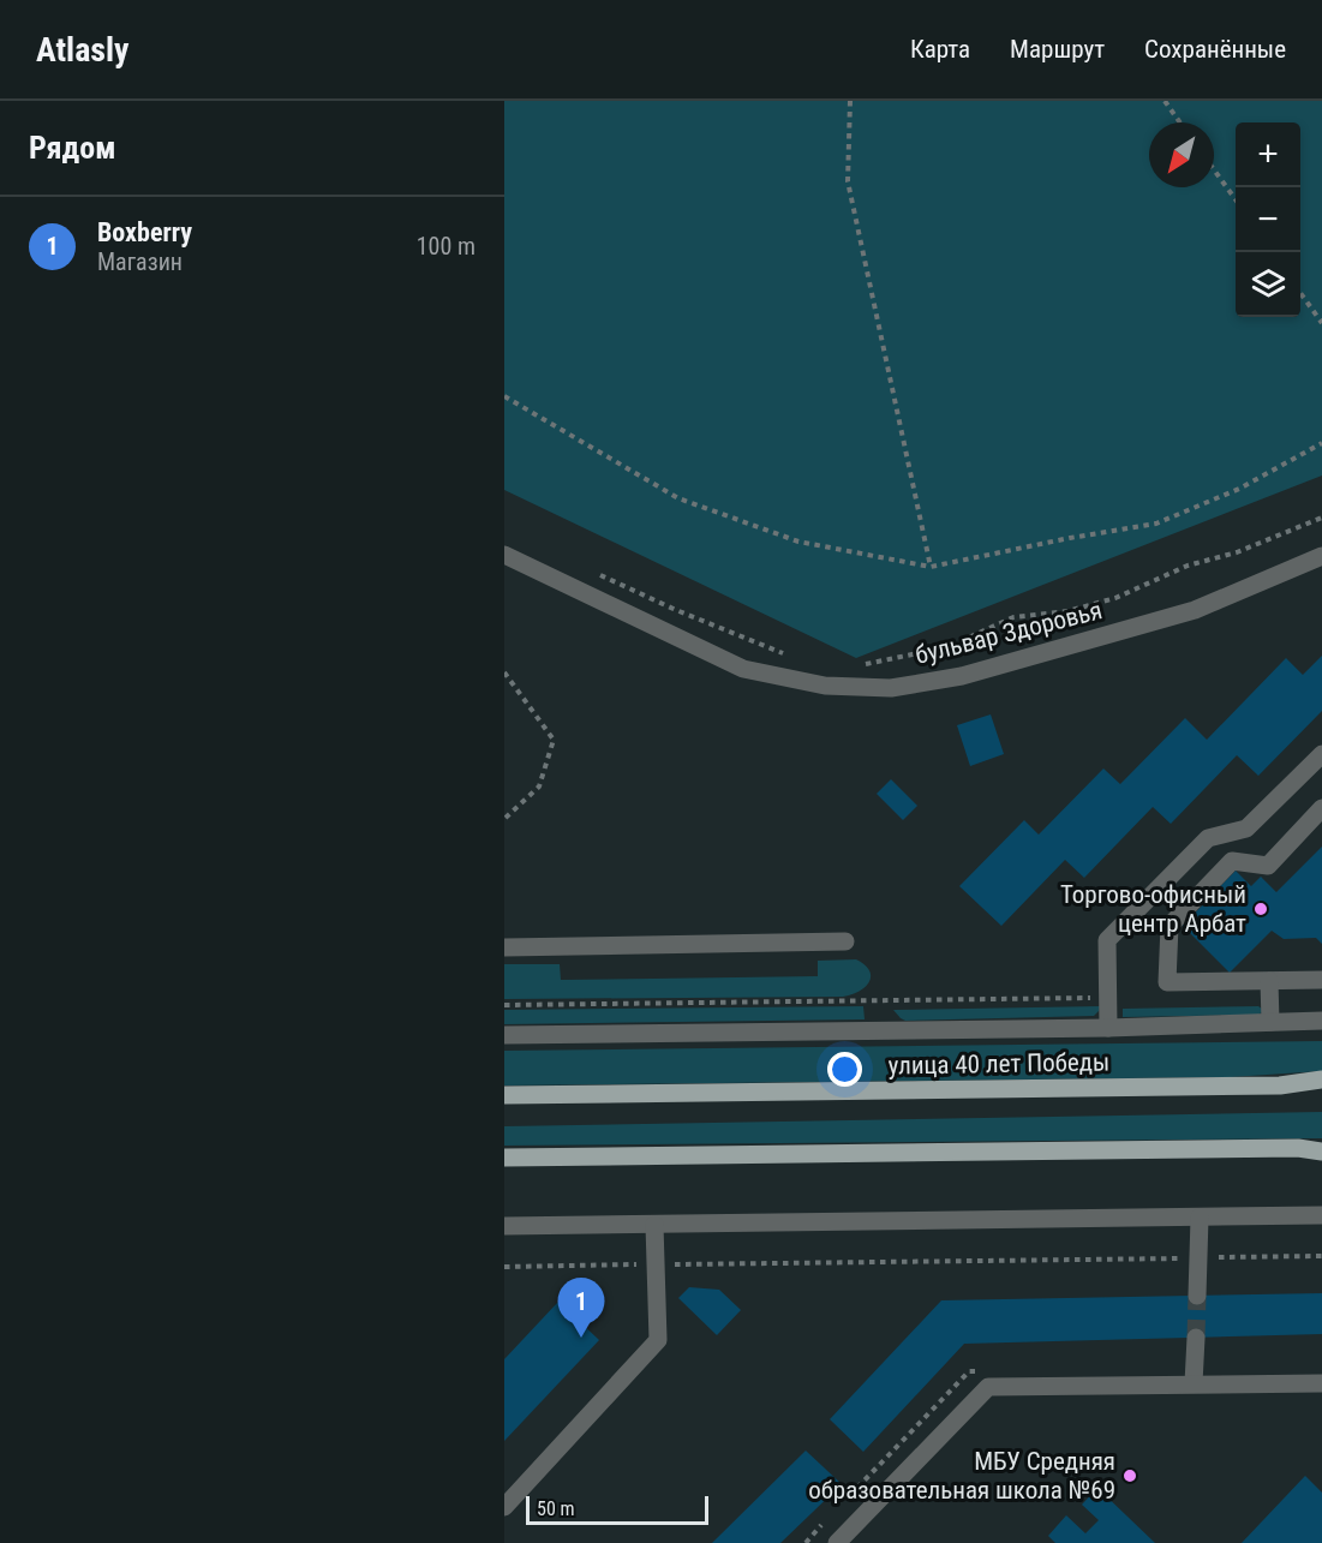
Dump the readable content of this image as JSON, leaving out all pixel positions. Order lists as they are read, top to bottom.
{
  "streets": {
    "main road": ["улица 40 лет Победы"],
    "street": ["бульвар Здоровья"]
  },
  "places": ["Торгово-офисный центр Арбат", "МБУ Средняя образовательная школа №69"],
  "scale_bar": "50 m",
  "north": "bottom left",
  "page": {
    "header": "Atlasly",
    "nav": ["Карта", "Маршрут", "Сохранённые"],
    "heading": "Рядом",
    "map_buttons": ["+", "−"],
    "list": [
      {
        "mark": "1",
        "name": "Boxberry",
        "note": "Магазин",
        "value": "100 m"
      }
    ],
    "pins": "1",
    "scale": "50 m"
  }
}
